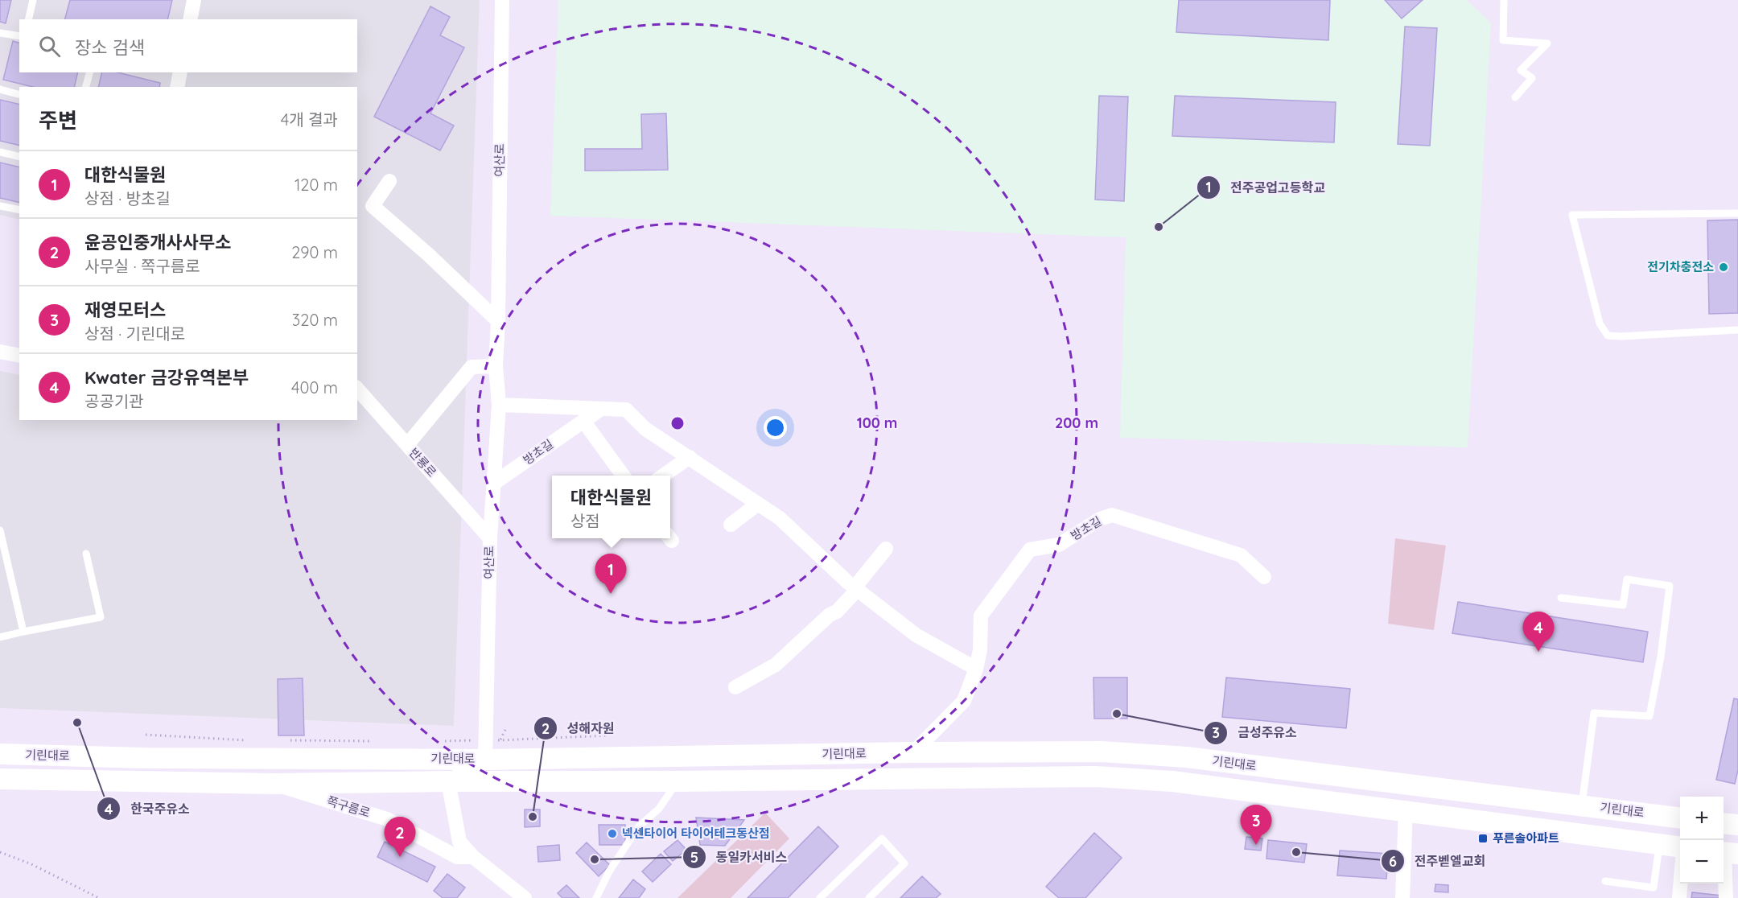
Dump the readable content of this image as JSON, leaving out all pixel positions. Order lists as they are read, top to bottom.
{
  "streets": {
    "street": [
      "여산로",
      "방초길",
      "반룡로",
      "기린대로",
      "쪽구름로"
    ]
  },
  "crossings": [
    ["여산로", "방초길"],
    ["여산로", "반룡로"],
    ["여산로", "기린대로"],
    ["방초길", "기린대로"],
    ["기린대로", "쪽구름로"]
  ],
  "places": {
    "other": [
      "전주공업고등학교",
      "전기차충전소",
      "금성주유소",
      "한국주유소",
      "성해자원",
      "넥센타이어 타이어테크동산점",
      "전주벧엘교회",
      "동일카서비스"
    ],
    "transit": ["푸른솔아파트"]
  },
  "page": {
    "search": "장소 검색",
    "heading": ["주변", "4개 결과"],
    "list": [
      {
        "mark": "1",
        "name": "대한식물원",
        "note": "상점 · 방초길",
        "value": "120 m"
      },
      {
        "mark": "2",
        "name": "윤공인중개사사무소",
        "note": "사무실 · 쪽구름로",
        "value": "290 m"
      },
      {
        "mark": "3",
        "name": "재영모터스",
        "note": "상점 · 기린대로",
        "value": "320 m"
      },
      {
        "mark": "4",
        "name": "Kwater 금강유역본부",
        "note": "공공기관",
        "value": "400 m"
      }
    ],
    "popup": ["대한식물원", "상점"],
    "pins": [
      "1",
      "4",
      "3",
      "2"
    ],
    "map_buttons": ["+", "−"]
  },
  "rings": ["100 m", "200 m"]
}
